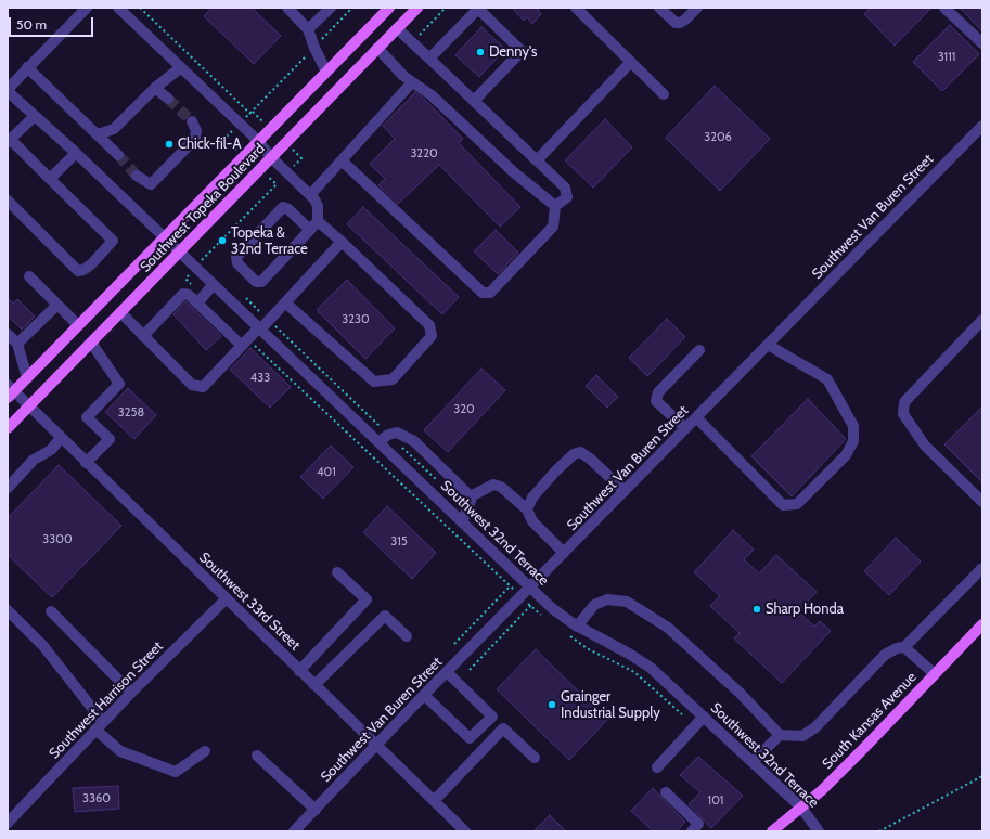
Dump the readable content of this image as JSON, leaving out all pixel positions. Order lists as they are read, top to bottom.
{
  "streets": {
    "main road": ["Southwest Topeka Boulevard", "South Kansas Avenue"],
    "street": [
      "Southwest Van Buren Street",
      "Southwest 32nd Terrace",
      "Southwest 33rd Street",
      "Southwest Harrison Street"
    ]
  },
  "crossings": [
    ["Southwest Topeka Boulevard", "Southwest 32nd Terrace"],
    ["Southwest Topeka Boulevard", "Southwest 33rd Street"],
    ["Southwest Van Buren Street", "Southwest 32nd Terrace"],
    ["Southwest Van Buren Street", "Southwest 33rd Street"],
    ["Southwest 32nd Terrace", "South Kansas Avenue"],
    ["Southwest 33rd Street", "Southwest Harrison Street"]
  ],
  "places": [
    "Denny's",
    "Chick-fil-A",
    "Topeka & 32nd Terrace",
    "Sharp Honda",
    "Grainger Industrial Supply"
  ],
  "house_numbers": [
    "3111",
    "3206",
    "3220",
    "3230",
    "433",
    "320",
    "3258",
    "401",
    "3300",
    "315",
    "3360",
    "101"
  ],
  "scale_bar": "50 m"
}
